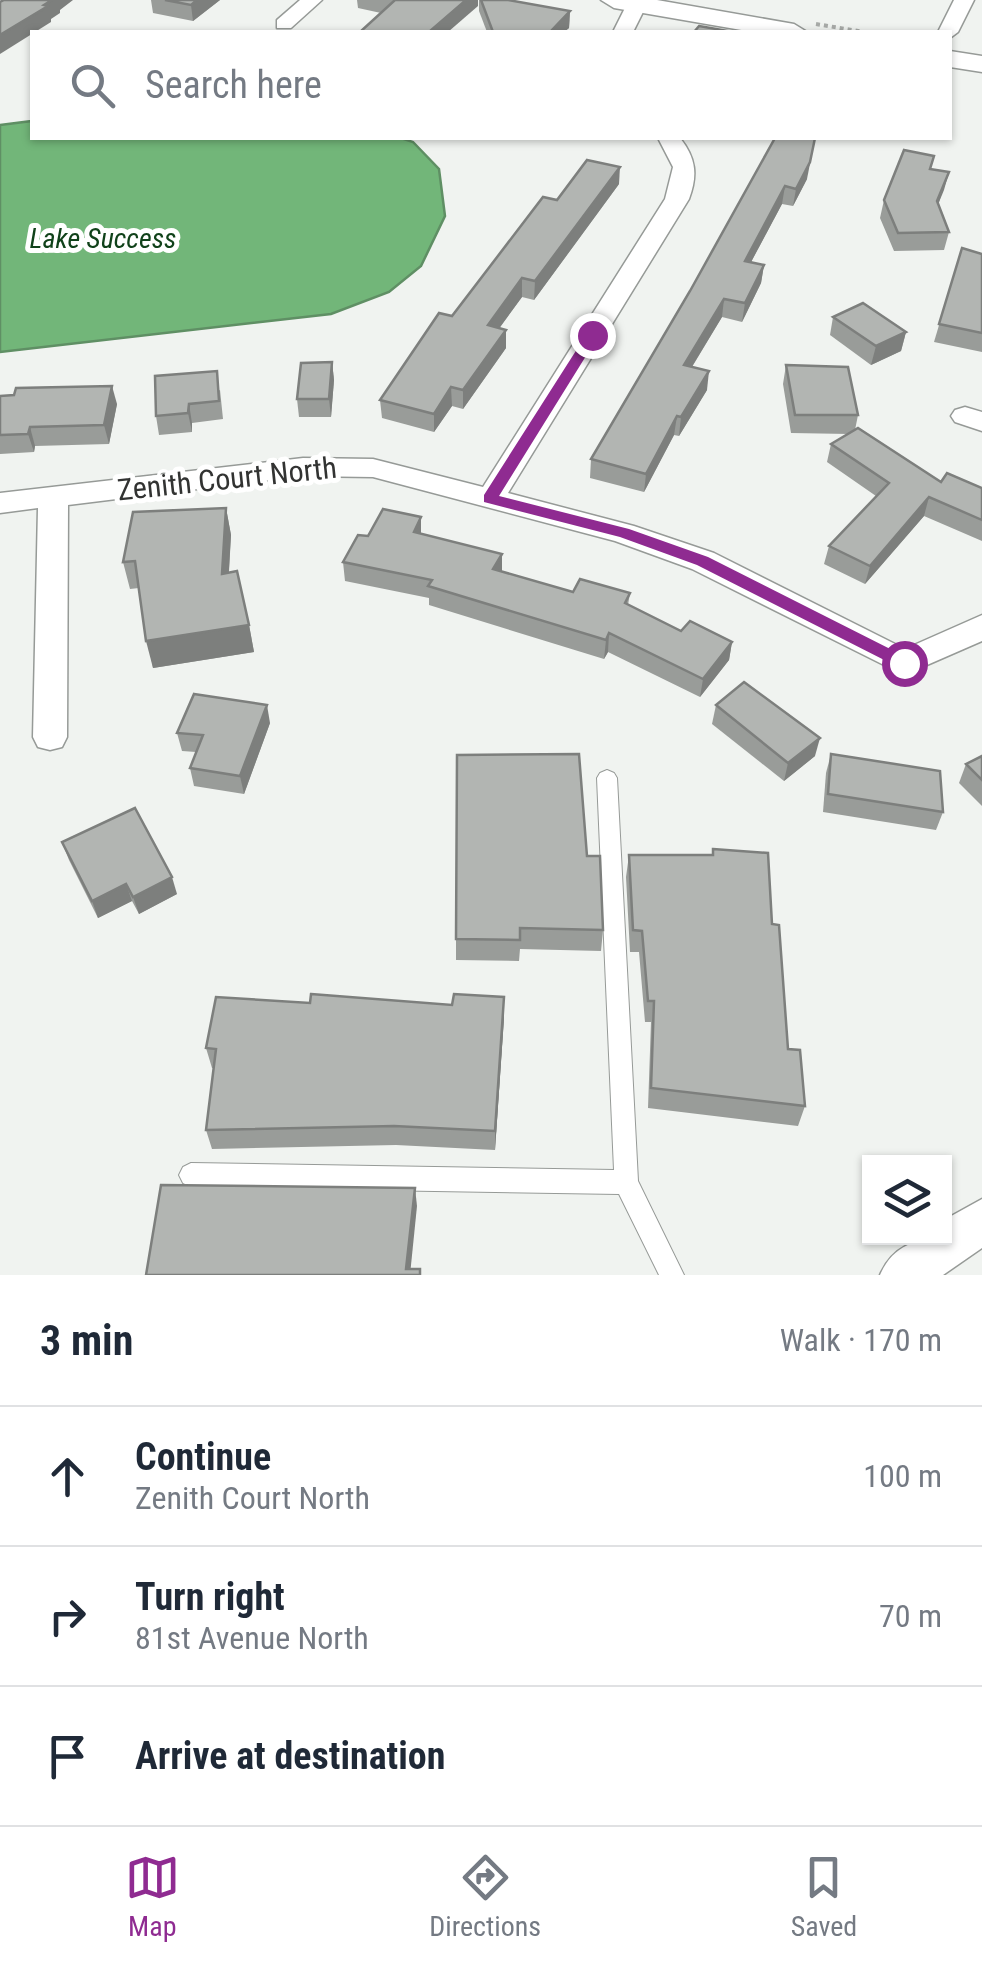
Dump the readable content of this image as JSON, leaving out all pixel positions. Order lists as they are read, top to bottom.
{
  "streets": {
    "street": ["Zenith Court North"]
  },
  "water": ["Lake Success"],
  "page": {
    "search": "Search here",
    "heading": ["3 min", "Walk · 170 m"],
    "list": [
      ["Continue", "Zenith Court North", "100 m"],
      ["Turn right", "81st Avenue North", "70 m"],
      "Arrive at destination"
    ],
    "nav": ["Map", "Directions", "Saved"]
  }
}
